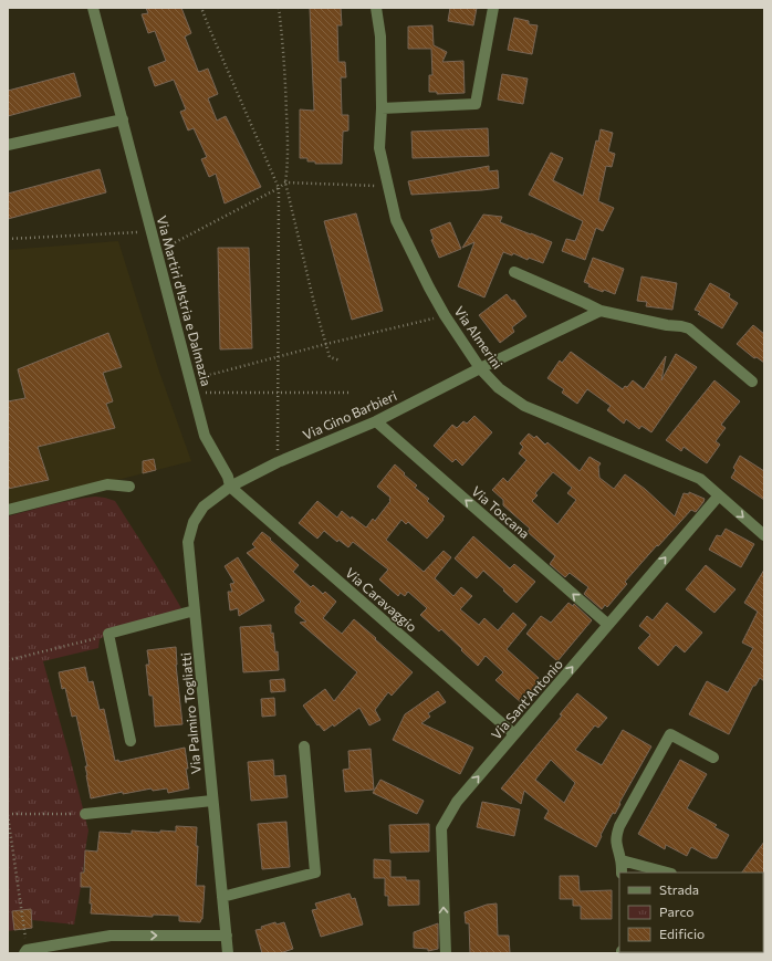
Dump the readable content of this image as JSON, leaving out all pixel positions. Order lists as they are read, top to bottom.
{
  "streets": {
    "street": [
      "Via Martiri d'Istria e Dalmazia",
      "Via Almerini",
      "Via Gino Barbieri",
      "Via Toscana",
      "Via Caravaggio",
      "Via Sant'Antonio",
      "Via Palmiro Togliatti"
    ]
  },
  "crossings": [
    ["Via Martiri d'Istria e Dalmazia", "Via Gino Barbieri"],
    ["Via Martiri d'Istria e Dalmazia", "Via Caravaggio"],
    ["Via Martiri d'Istria e Dalmazia", "Via Palmiro Togliatti"],
    ["Via Almerini", "Via Gino Barbieri"],
    ["Via Almerini", "Via Sant'Antonio"],
    ["Via Gino Barbieri", "Via Toscana"],
    ["Via Gino Barbieri", "Via Caravaggio"],
    ["Via Gino Barbieri", "Via Palmiro Togliatti"],
    ["Via Toscana", "Via Sant'Antonio"],
    ["Via Caravaggio", "Via Sant'Antonio"],
    ["Via Caravaggio", "Via Palmiro Togliatti"]
  ],
  "one_way": ["Via Toscana", "Via Sant'Antonio"],
  "legend": ["Strada", "Parco", "Edificio"]
}
